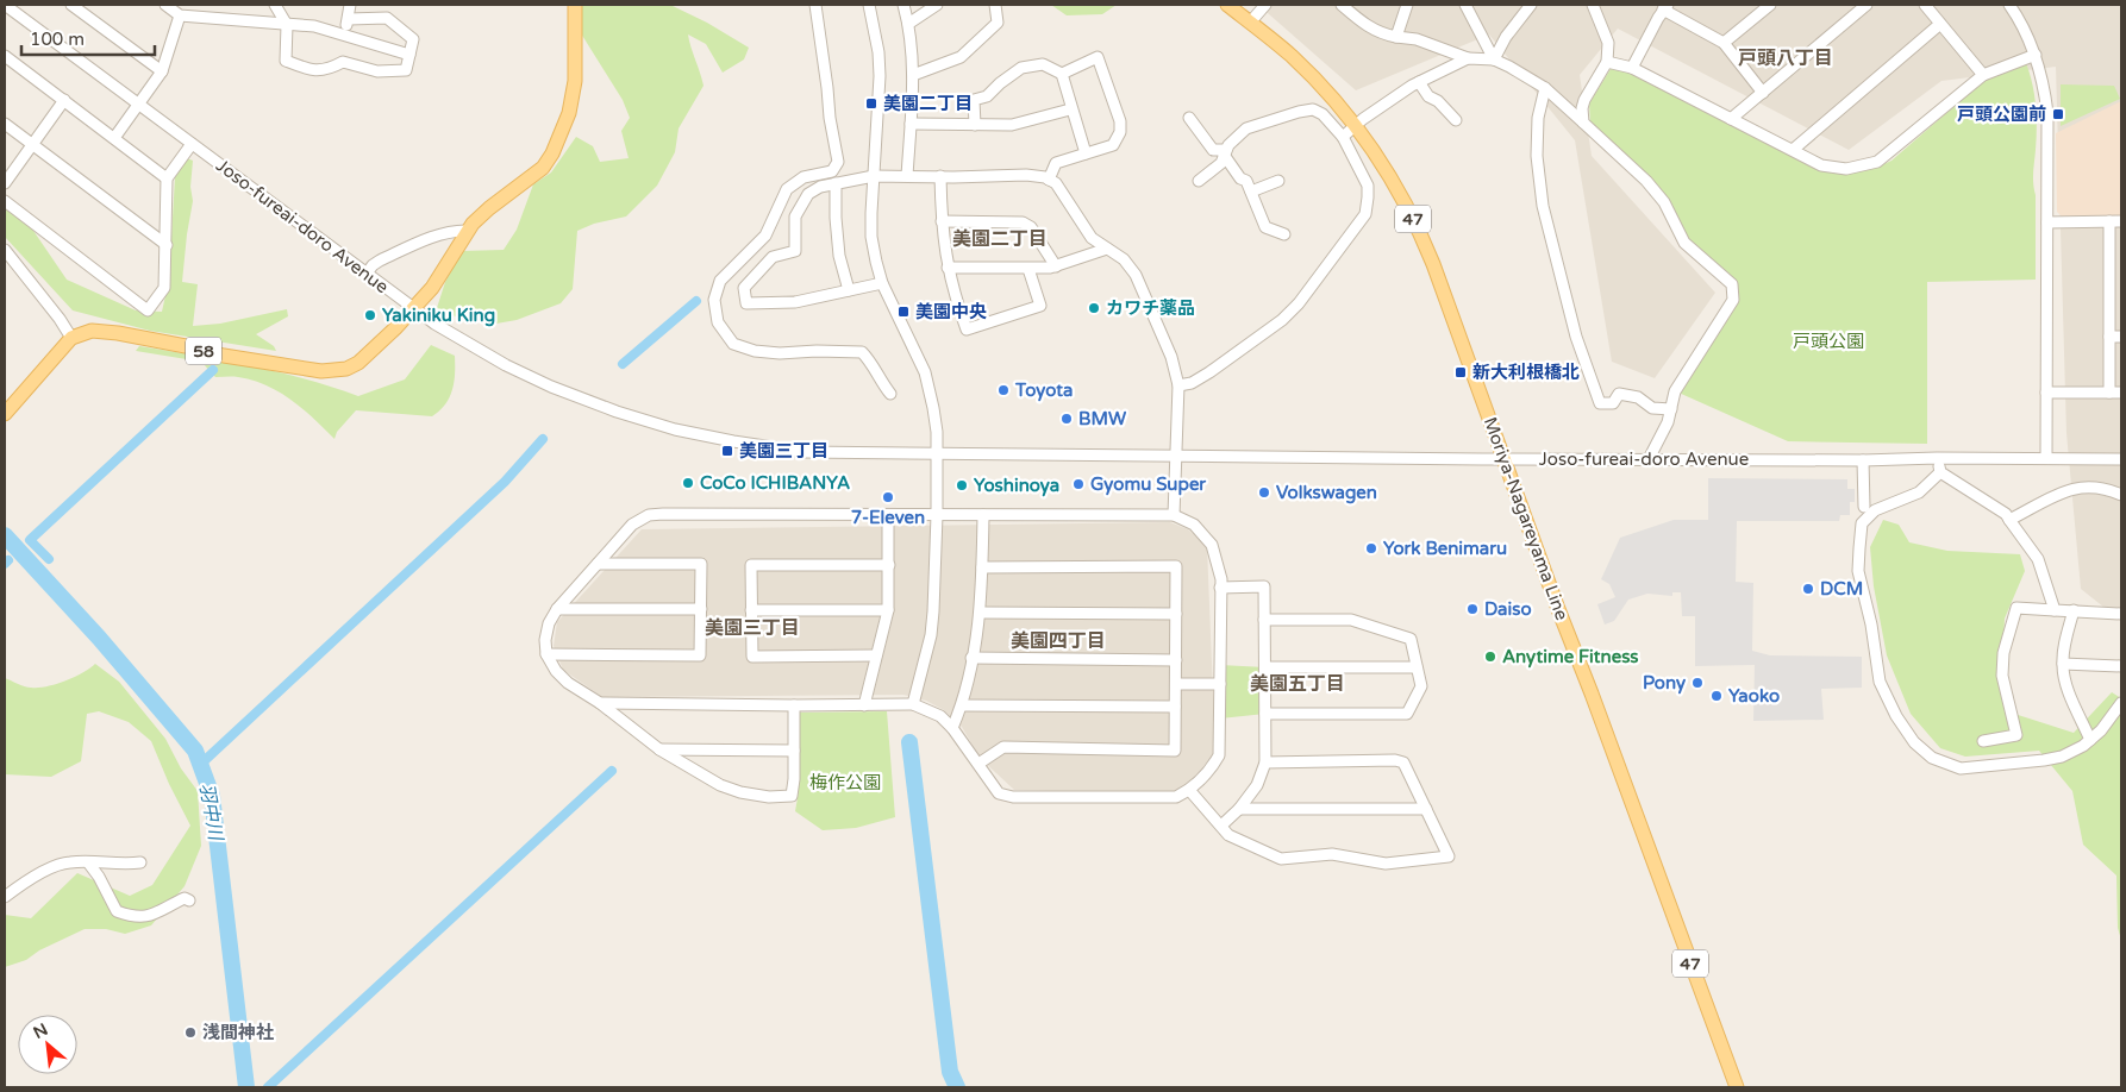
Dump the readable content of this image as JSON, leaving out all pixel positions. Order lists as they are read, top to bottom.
{
  "streets": {
    "main road": ["47", "58", "Moriya-Nagareyama Line"],
    "street": ["Joso-fureai-doro Avenue"]
  },
  "crossings": [
    ["Joso-fureai-doro Avenue", "58"],
    ["Joso-fureai-doro Avenue", "Moriya-Nagareyama Line"]
  ],
  "districts": [
    "戸頭八丁目",
    "美園二丁目",
    "美園三丁目",
    "美園四丁目",
    "美園五丁目"
  ],
  "water": ["羽中川"],
  "parks": ["戸頭公園", "梅作公園"],
  "places": {
    "transit": [
      "美園二丁目",
      "戸頭公園前",
      "美園中央",
      "新大利根橋北",
      "美園三丁目"
    ],
    "other": [
      "カワチ薬品",
      "Yakiniku King",
      "Toyota",
      "BMW",
      "CoCo ICHIBANYA",
      "Gyomu Super",
      "Yoshinoya",
      "Volkswagen",
      "7-Eleven",
      "York Benimaru",
      "DCM",
      "Daiso",
      "Anytime Fitness",
      "Pony",
      "Yaoko",
      "浅間神社"
    ]
  },
  "scale_bar": "100 m",
  "north": "top left"
}
